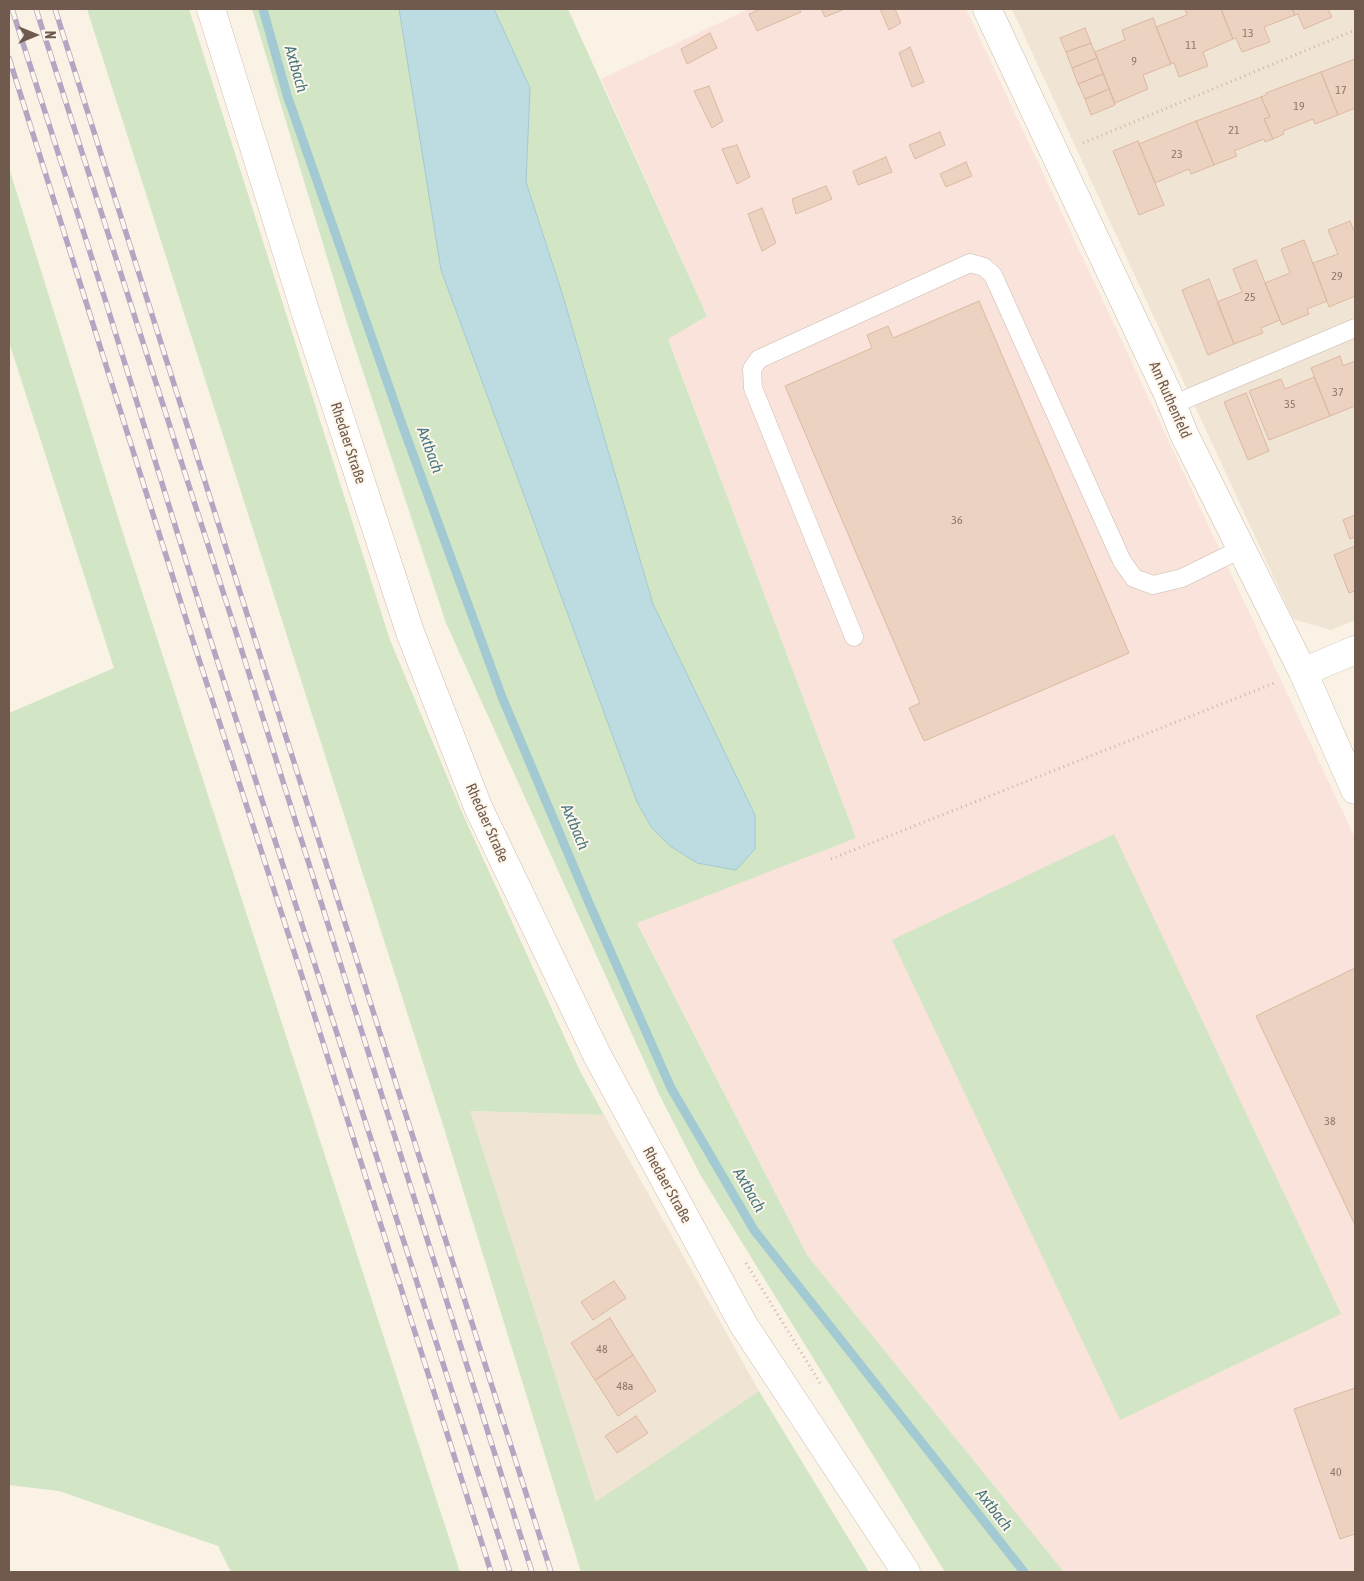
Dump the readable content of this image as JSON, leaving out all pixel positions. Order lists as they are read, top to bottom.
{
  "streets": {
    "street": ["Am Ruthenfeld", "Rhedaer Straße"]
  },
  "water": ["Axtbach"],
  "house_numbers": [
    "13",
    "11",
    "9",
    "17",
    "19",
    "21",
    "23",
    "29",
    "25",
    "37",
    "35",
    "36",
    "38",
    "48",
    "48a",
    "40"
  ],
  "north": "right"
}
